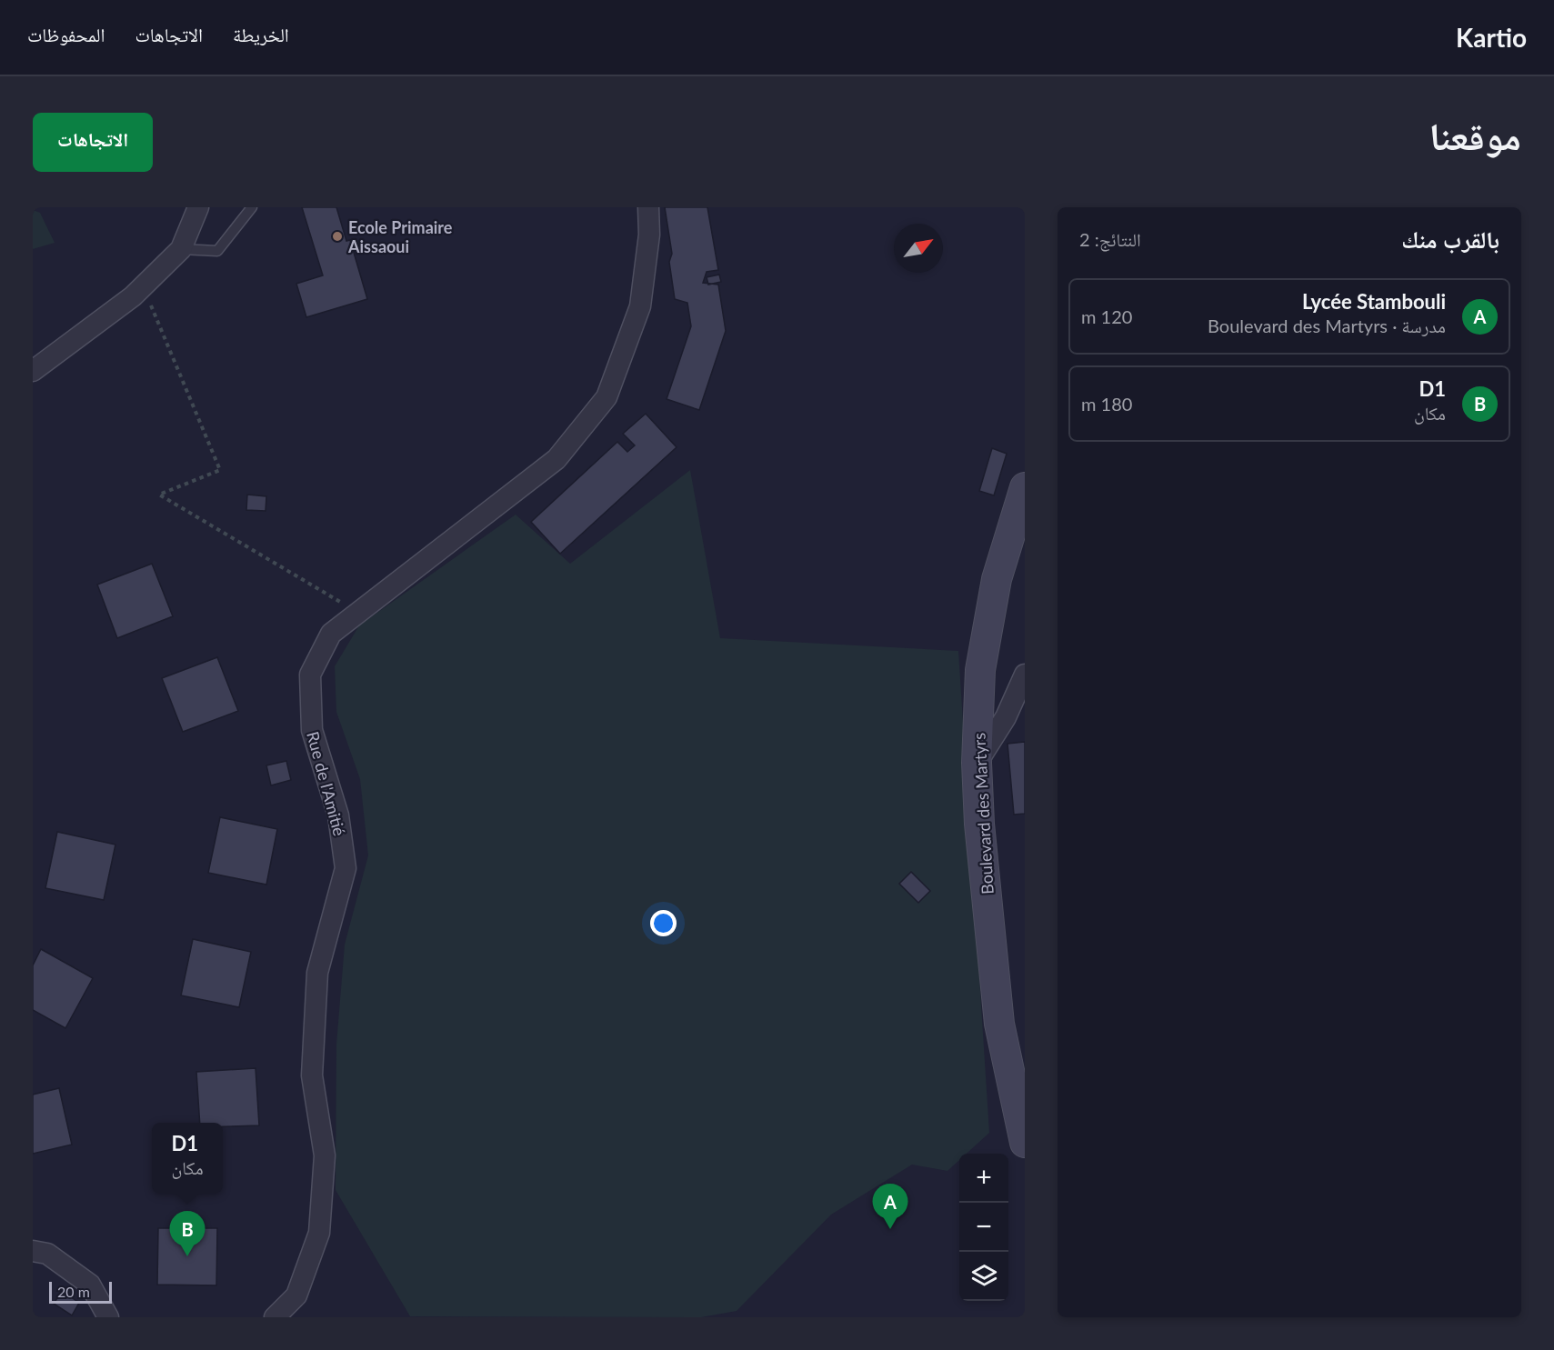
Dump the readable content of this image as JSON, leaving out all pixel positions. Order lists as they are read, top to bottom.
{
  "streets": {
    "main road": ["Boulevard des Martyrs"],
    "street": ["Rue de l'Amitié"]
  },
  "places": ["Ecole Primaire Aissaoui"],
  "scale_bar": "20 m",
  "north": "top right",
  "page": {
    "header": "Kartio",
    "nav": ["الخريطة", "الاتجاهات", "المحفوظات"],
    "title": "موقعنا",
    "buttons": "الاتجاهات",
    "heading": ["بالقرب منك", "النتائج: 2"],
    "list": [
      {
        "mark": "A",
        "name": "Lycée Stambouli",
        "note": "مدرسة · Boulevard des Martyrs",
        "value": "120 m"
      },
      {
        "mark": "B",
        "name": "D1",
        "note": "مكان",
        "value": "180 m"
      }
    ],
    "popup": ["D1", "مكان"],
    "map_buttons": ["+", "−"],
    "pins": ["A", "B"],
    "scale": "20 m"
  }
}
